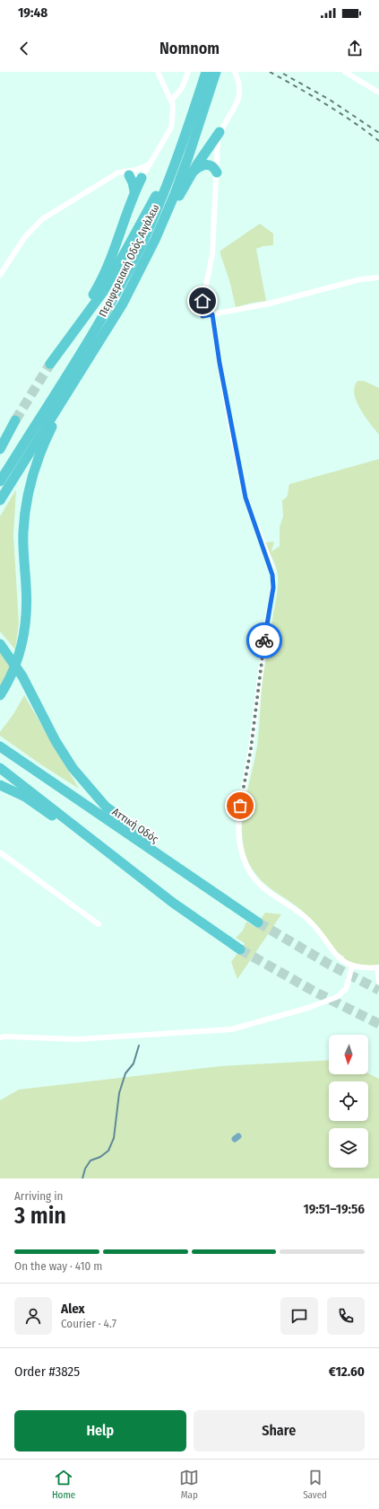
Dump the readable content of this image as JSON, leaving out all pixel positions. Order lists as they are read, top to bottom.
{
  "streets": {
    "highway": ["Περιφερειακή Οδός Αιγάλεω", "Αττική Οδός"]
  },
  "north": "bottom",
  "page": {
    "status": "19:48",
    "header": "Nomnom",
    "heading": ["3 min", "Arriving in", "19:51–19:56"],
    "panel": [
      "Alex",
      "Courier · 4.7",
      "Order #3825",
      "€12.60"
    ],
    "bar": "On the way · 410 m",
    "buttons": ["Help", "Share"],
    "tabs": ["Home", "Map", "Saved"]
  }
}
